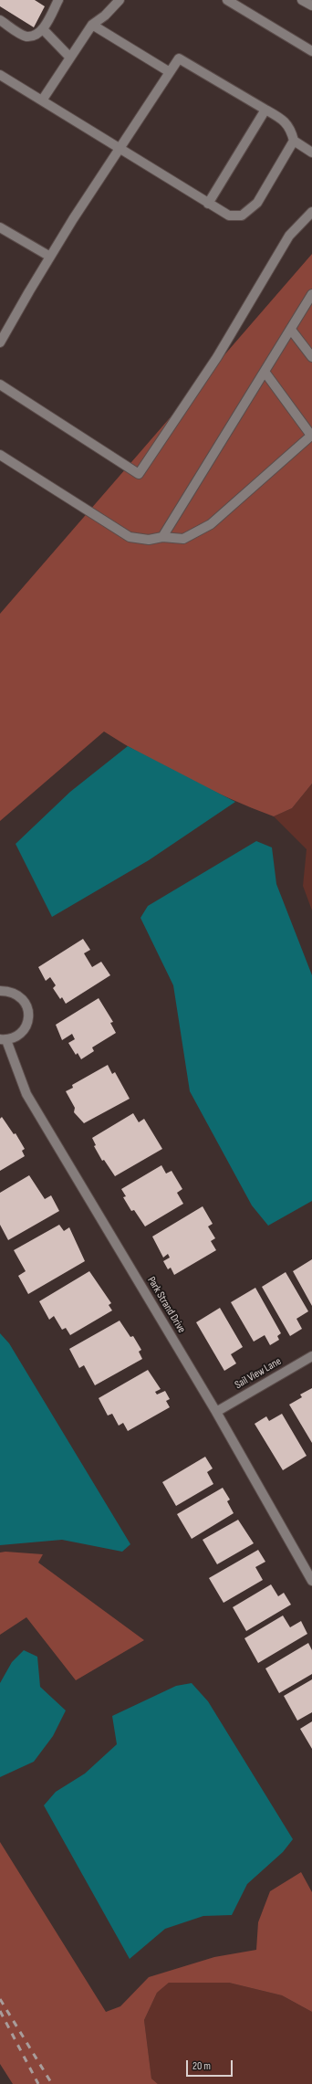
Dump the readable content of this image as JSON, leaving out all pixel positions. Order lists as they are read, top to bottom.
{
  "streets": {
    "street": ["Park Strand Drive", "Sail View Lane"]
  },
  "crossings": [
    ["Park Strand Drive", "Sail View Lane"]
  ],
  "scale_bar": "20 m"
}
